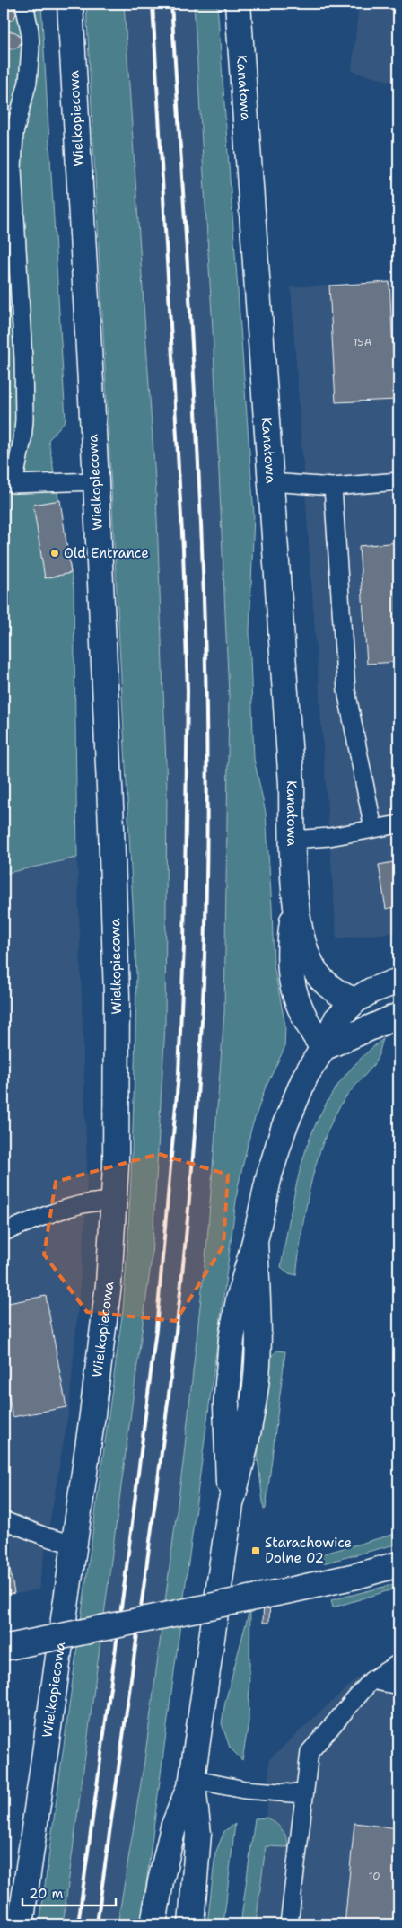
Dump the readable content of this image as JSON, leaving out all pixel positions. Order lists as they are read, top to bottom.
{
  "streets": {
    "street": ["Kanałowa", "Wielkopiecowa"]
  },
  "places": {
    "other": ["Old Entrance"],
    "transit": ["Starachowice Dolne 02"]
  },
  "house_numbers": ["15A", "10"],
  "scale_bar": "20 m"
}
